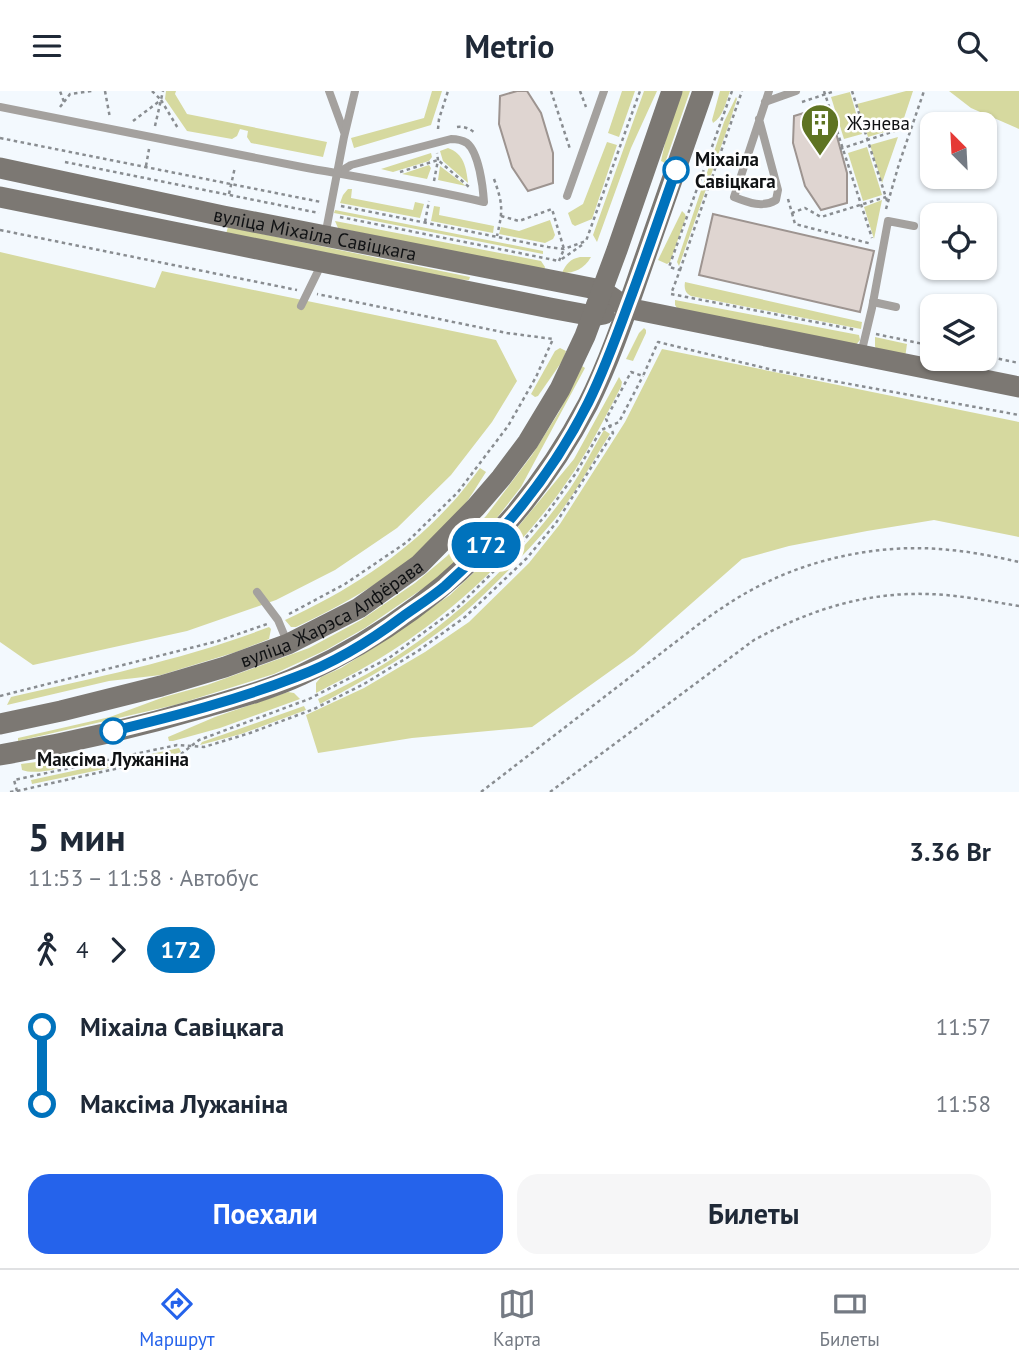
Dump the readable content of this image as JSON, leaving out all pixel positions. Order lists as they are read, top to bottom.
{
  "streets": {
    "main road": ["вуліца Міхаіла Савіцкага", "вуліца Жарэса Алфёрава"]
  },
  "crossings": [
    ["вуліца Міхаіла Савіцкага", "вуліца Жарэса Алфёрава"]
  ],
  "places": {
    "building": ["Жэнева"],
    "other": ["Міхаіла Савіцкага", "Максіма Лужаніна"]
  },
  "lines": ["bus line 172"],
  "north": "top left",
  "page": {
    "header": "Metrio",
    "on_map": "172",
    "heading": ["5 мин", "11:53 – 11:58 · Автобус", "3.36 Br"],
    "legs": ["4", "172"],
    "list": [
      {
        "name": "Міхаіла Савіцкага",
        "value": "11:57"
      },
      {
        "name": "Максіма Лужаніна",
        "value": "11:58"
      }
    ],
    "buttons": ["Поехали", "Билеты"],
    "tabs": ["Маршрут", "Карта", "Билеты"]
  }
}
